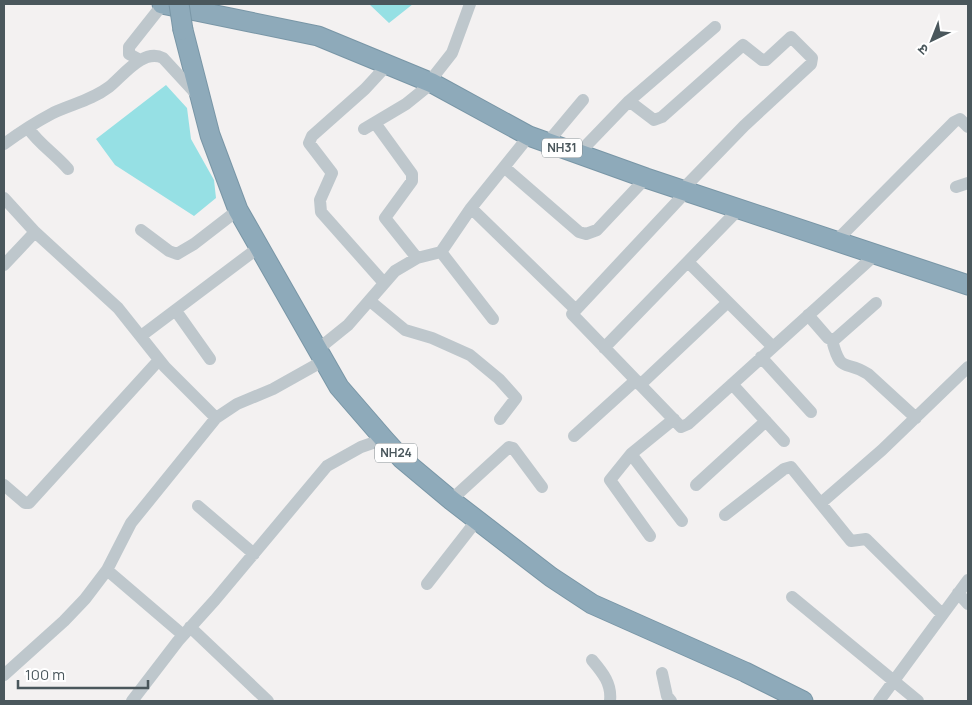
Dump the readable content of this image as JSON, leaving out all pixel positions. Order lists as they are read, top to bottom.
{
  "streets": {
    "highway": ["NH31", "NH24"]
  },
  "crossings": [
    ["NH31", "NH24"]
  ],
  "scale_bar": "100 m",
  "north": "bottom left"
}
